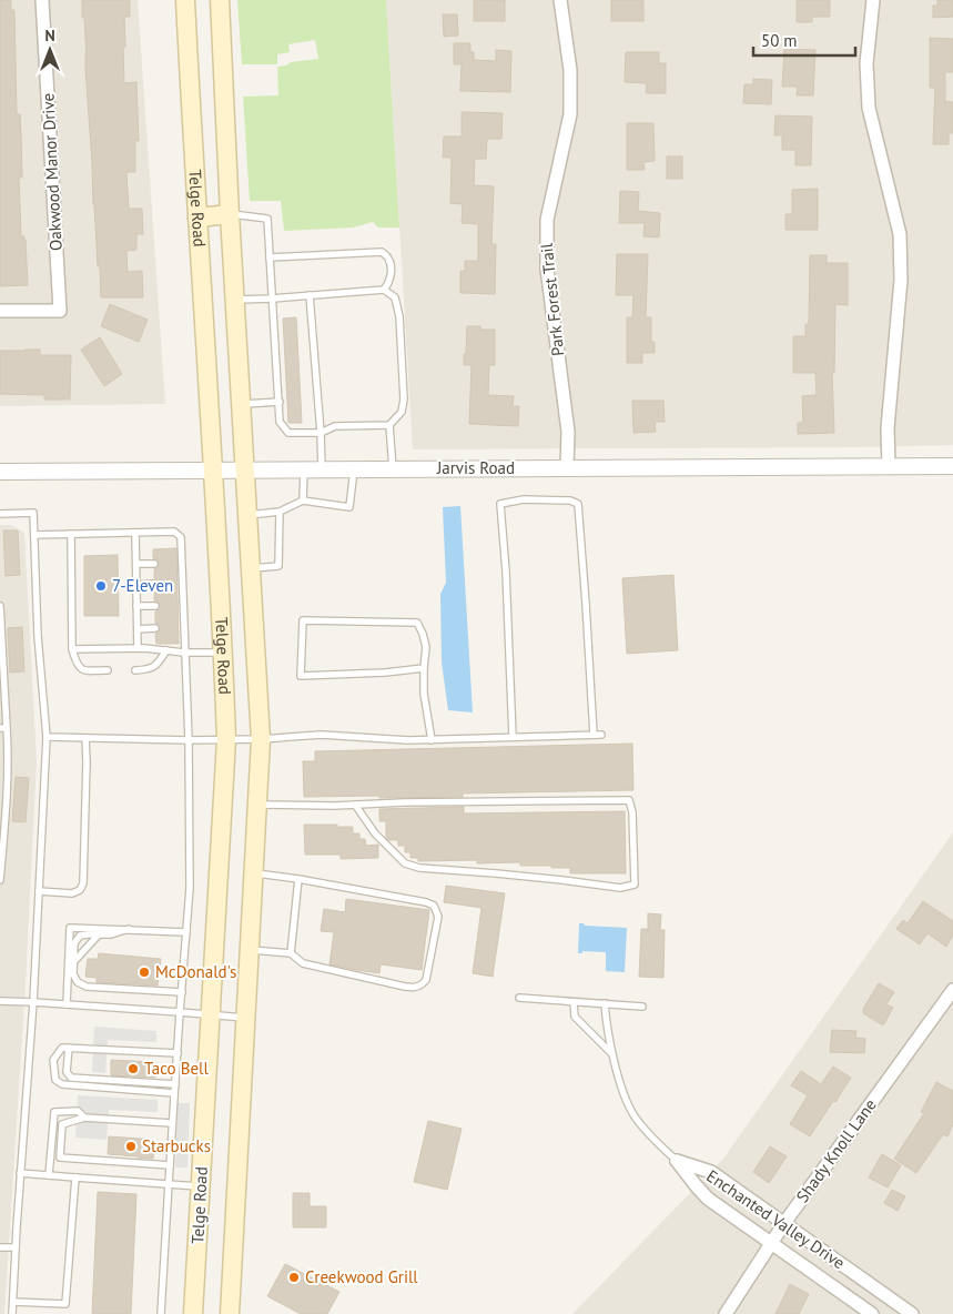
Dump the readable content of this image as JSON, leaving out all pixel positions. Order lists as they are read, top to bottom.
{
  "streets": {
    "main road": ["Telge Road"],
    "street": [
      "Oakwood Manor Drive",
      "Park Forest Trail",
      "Jarvis Road",
      "Shady Knoll Lane",
      "Enchanted Valley Drive"
    ]
  },
  "crossings": [
    ["Telge Road", "Jarvis Road"],
    ["Park Forest Trail", "Jarvis Road"],
    ["Shady Knoll Lane", "Enchanted Valley Drive"]
  ],
  "places": [
    "7-Eleven",
    "McDonald's",
    "Taco Bell",
    "Starbucks",
    "Creekwood Grill"
  ],
  "scale_bar": "50 m",
  "north": "top"
}
